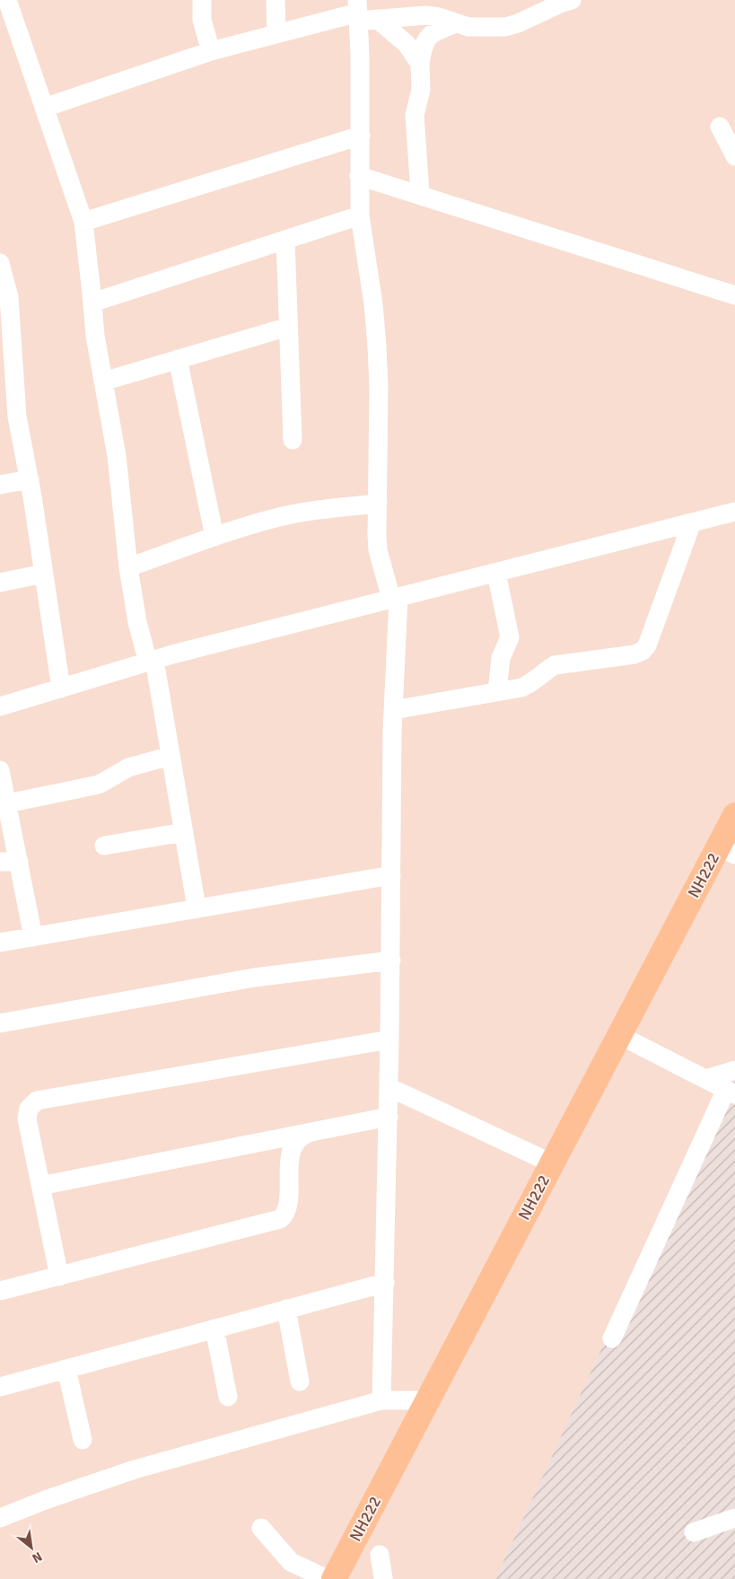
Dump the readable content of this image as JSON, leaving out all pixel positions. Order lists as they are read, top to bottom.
{
  "streets": {
    "main road": ["NH222"]
  },
  "north": "bottom right"
}
